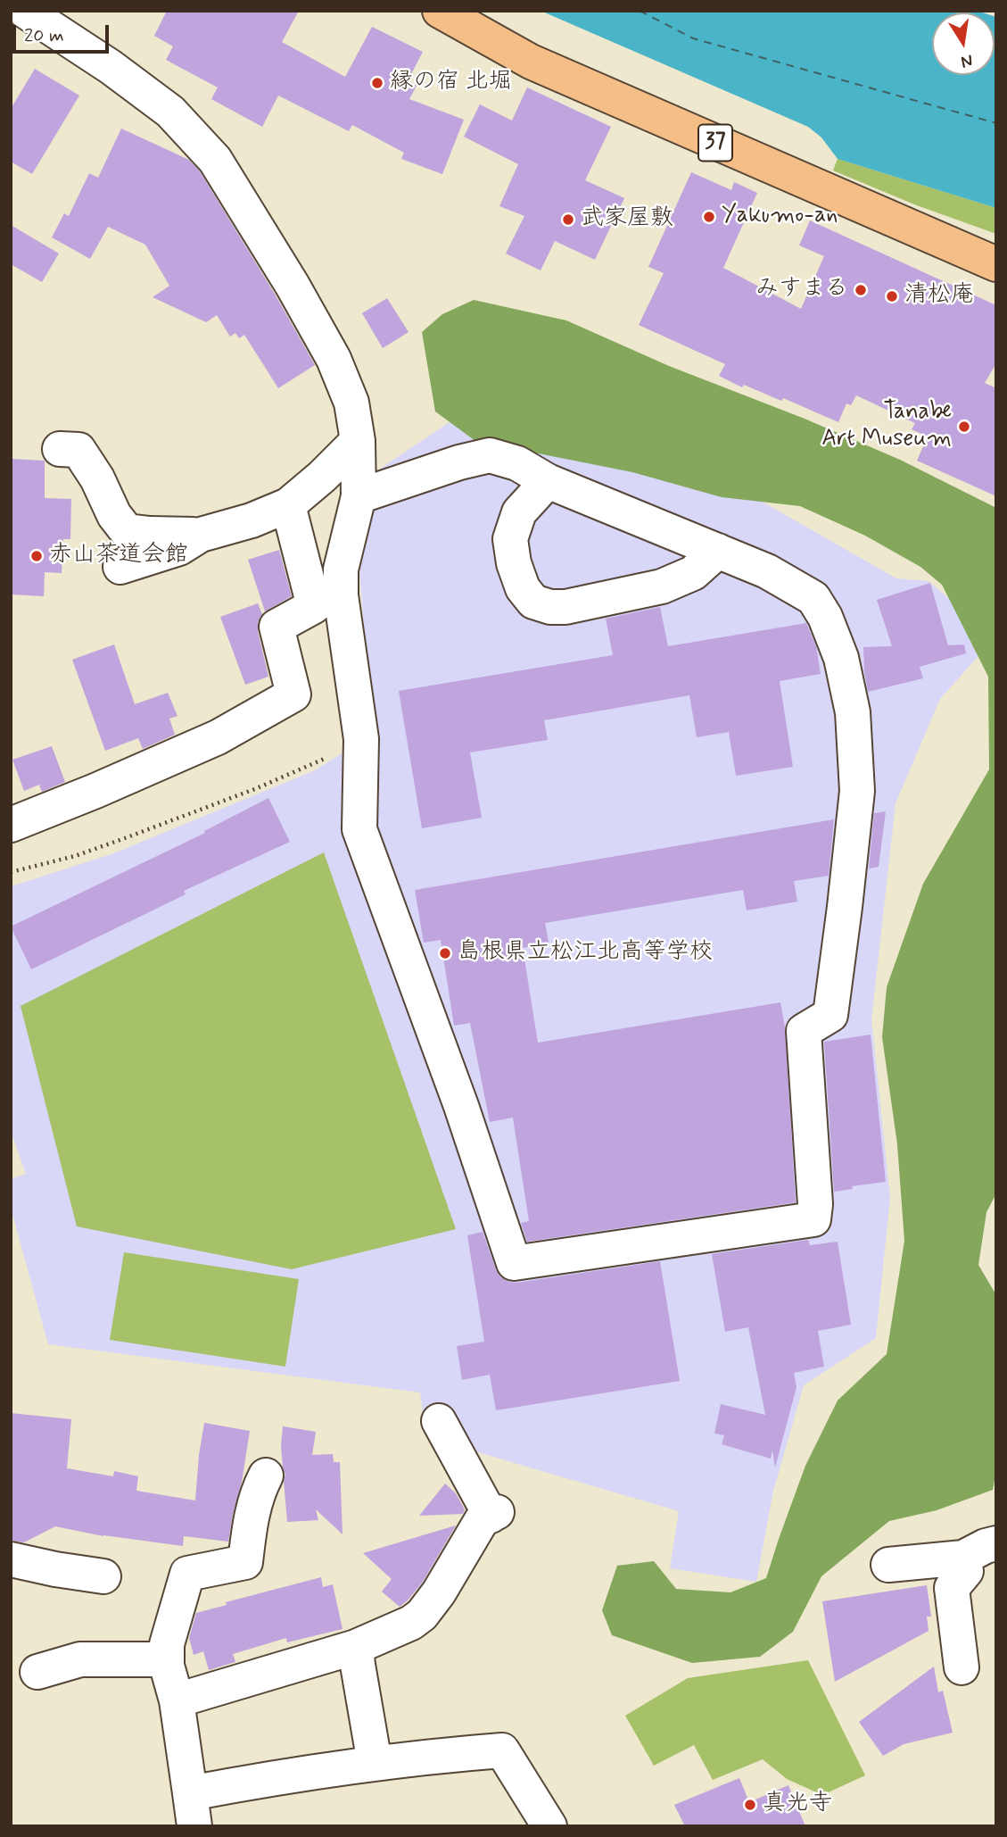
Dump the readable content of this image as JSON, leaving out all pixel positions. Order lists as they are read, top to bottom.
{
  "streets": {
    "main road": ["37"]
  },
  "places": [
    "縁の宿 北堀",
    "Yakumo-an",
    "武家屋敷",
    "みすまる",
    "清松庵",
    "Tanabe Art Museum",
    "赤山茶道会館",
    "島根県立松江北高等学校",
    "真光寺"
  ],
  "scale_bar": "20 m",
  "north": "bottom"
}
